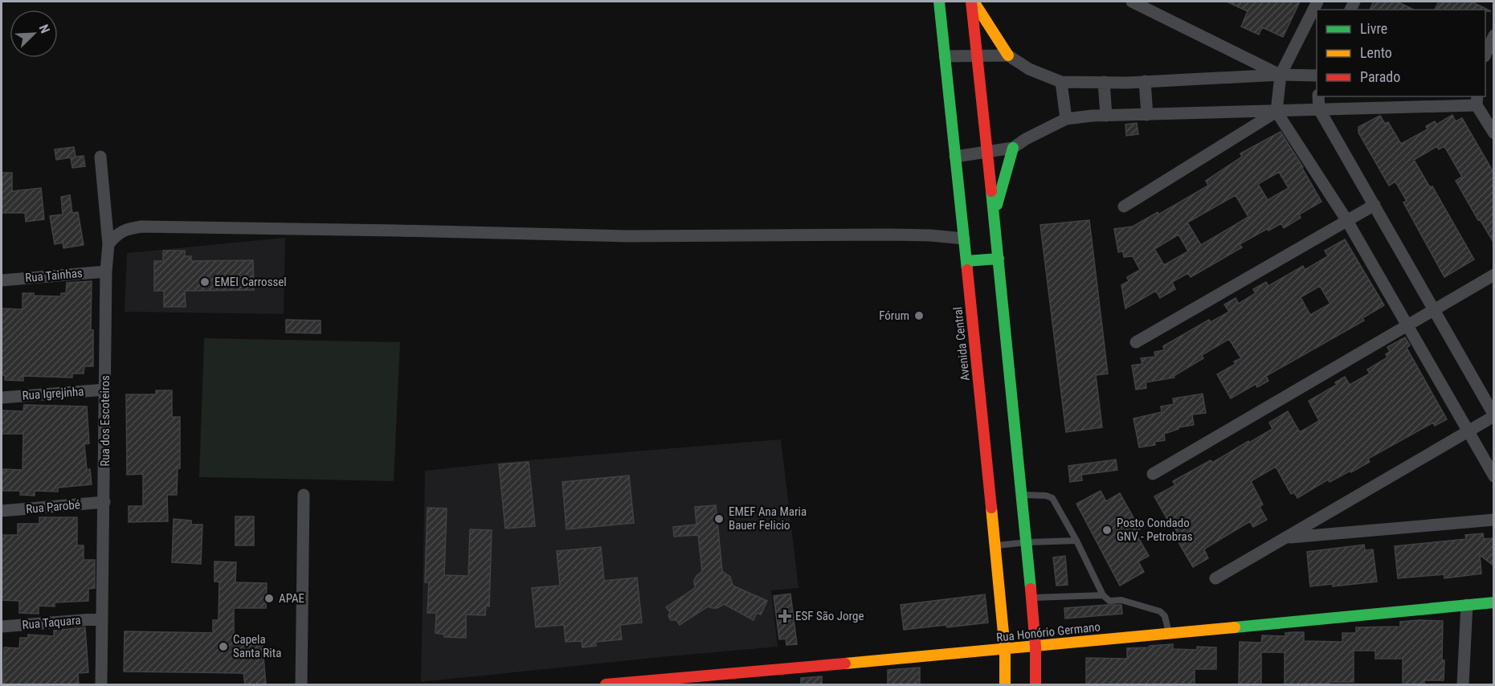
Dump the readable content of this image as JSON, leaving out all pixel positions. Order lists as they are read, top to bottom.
{
  "streets": {
    "main road": ["Avenida Central", "Rua Honório Germano"],
    "street": [
      "Rua Tainhas",
      "Rua Igrejinha",
      "Rua dos Escoteiros",
      "Rua Parobé",
      "Rua Taquara"
    ]
  },
  "crossings": [
    ["Rua Tainhas", "Rua dos Escoteiros"],
    ["Avenida Central", "Rua Honório Germano"],
    ["Rua Igrejinha", "Rua dos Escoteiros"],
    ["Rua dos Escoteiros", "Rua Parobé"],
    ["Rua dos Escoteiros", "Rua Taquara"]
  ],
  "places": {
    "other": [
      "EMEI Carrossel",
      "Fórum",
      "EMEF Ana Maria Bauer Felicio",
      "Posto Condado GNV - Petrobras",
      "APAE",
      "Capela Santa Rita"
    ],
    "health": ["ESF São Jorge"]
  },
  "legend": ["Livre", "Lento", "Parado"],
  "north": "top right"
}
